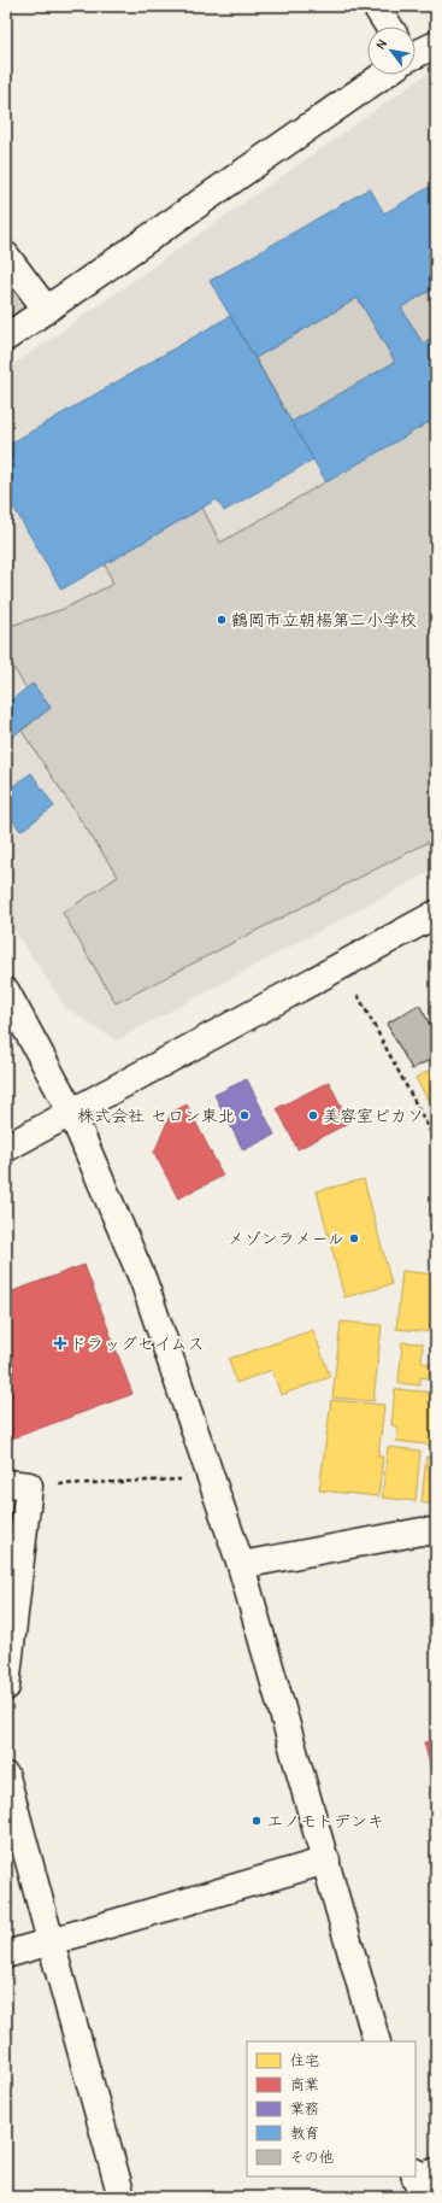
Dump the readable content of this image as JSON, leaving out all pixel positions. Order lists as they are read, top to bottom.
{
  "places": {
    "other": [
      "鶴岡市立朝楊第二小学校",
      "株式会社 セロン東北",
      "美容室ピカソ",
      "メゾンラメール",
      "エノモトデンキ"
    ],
    "health": ["ドラッグセイムス"]
  },
  "legend": [
    "住宅",
    "商業",
    "業務",
    "教育",
    "その他"
  ],
  "north": "top left"
}
